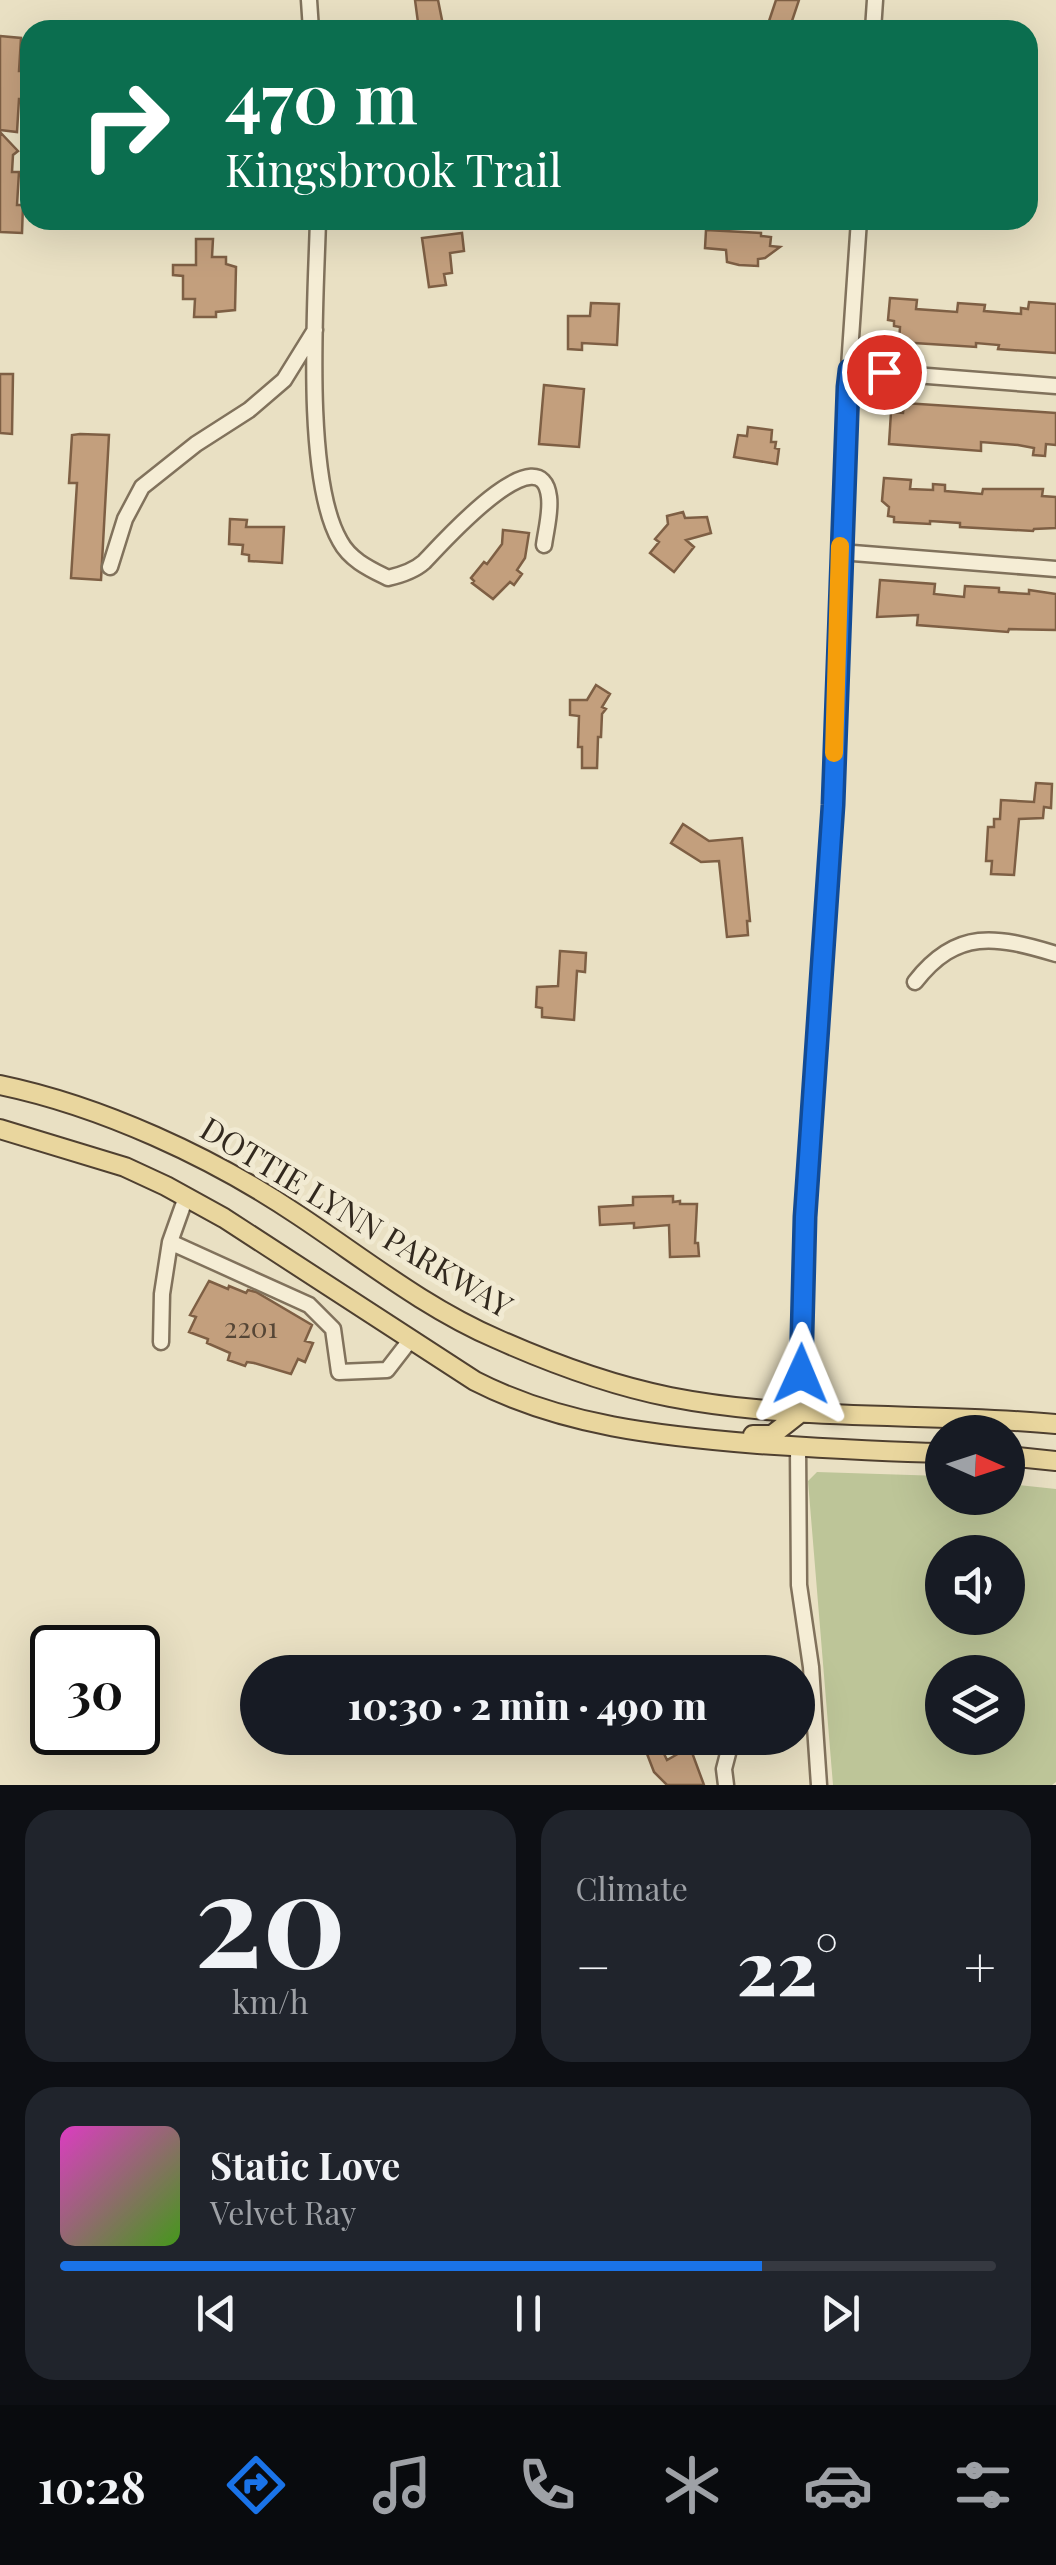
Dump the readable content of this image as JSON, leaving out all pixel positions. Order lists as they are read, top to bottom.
{
  "streets": {
    "main road": ["DOTTIE LYNN PARKWAY"]
  },
  "house_numbers": ["2201"],
  "north": "right",
  "page": {
    "turn": ["470 m", "Kingsbrook Trail"],
    "limit": "30",
    "trip": "10:30 · 2 min · 490 m",
    "tile": [
      ["20", "km/h"],
      "Climate"
    ],
    "heat": ["−", "22°", "+"],
    "song": ["Static Love", "Velvet Ray"],
    "tabs": "10:28"
  }
}
